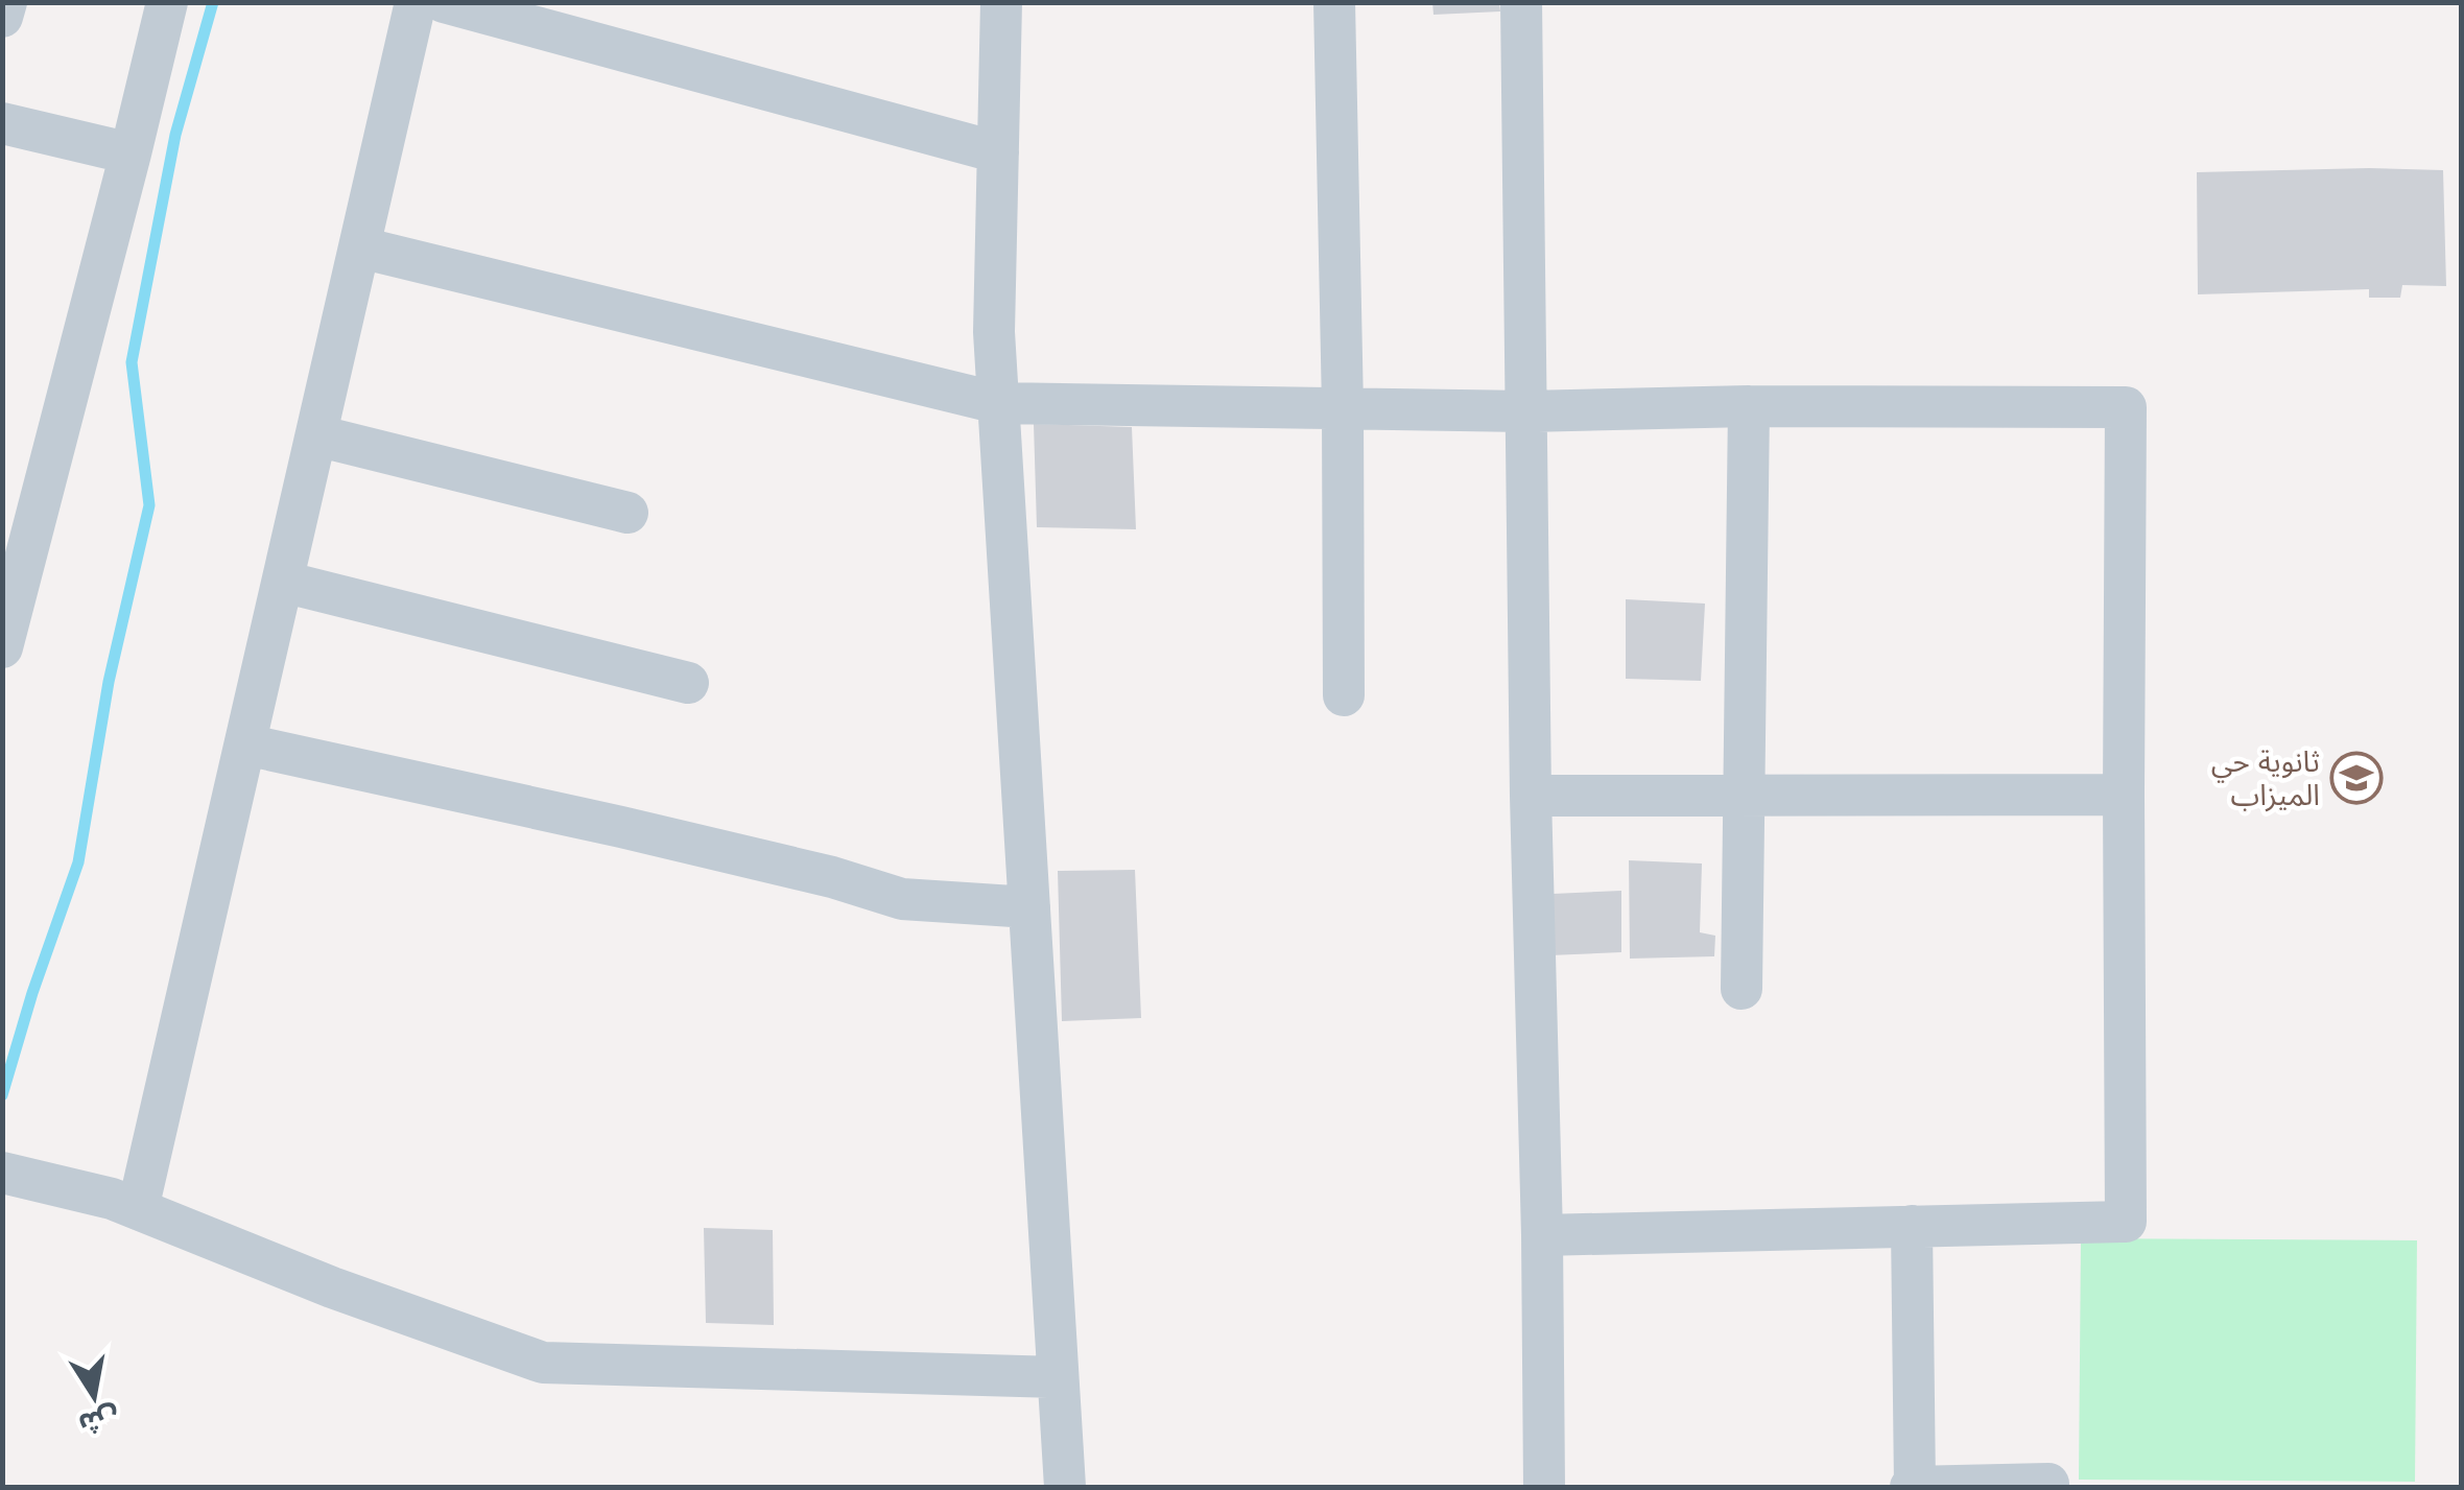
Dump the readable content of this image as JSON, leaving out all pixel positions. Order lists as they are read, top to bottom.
{
  "places": {
    "school or university": ["ثانوية حي الميزاب"]
  },
  "north": "bottom"
}
